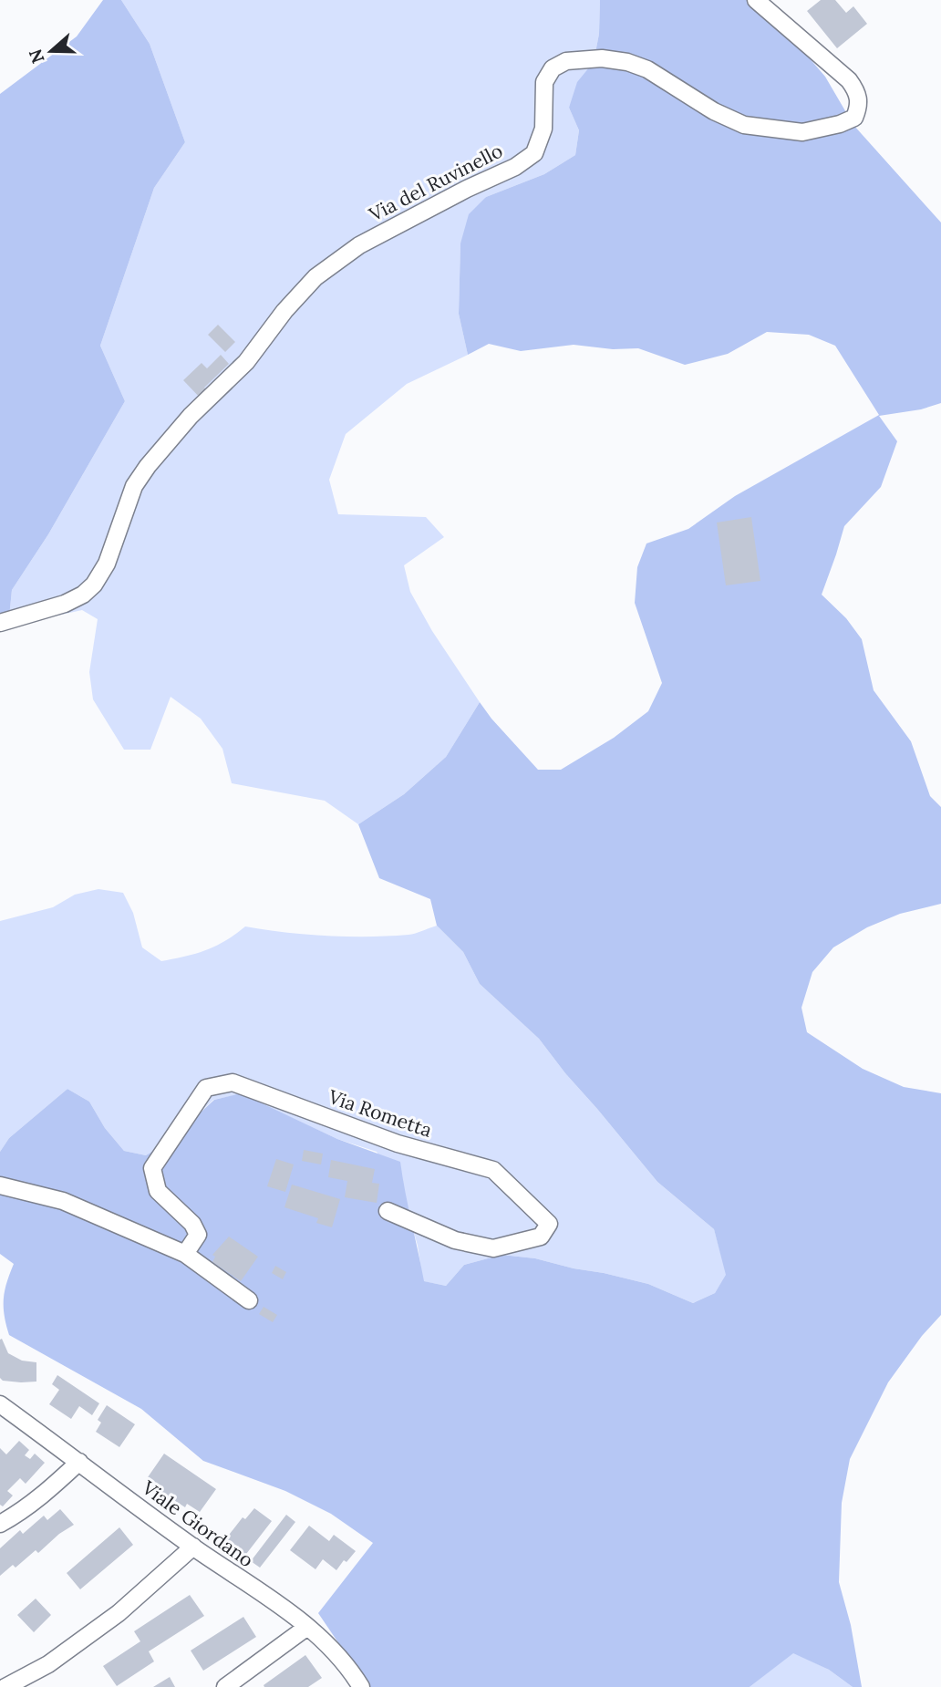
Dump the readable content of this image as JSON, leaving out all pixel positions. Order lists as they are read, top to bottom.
{
  "streets": {
    "street": ["Via del Ruvinello", "Via Rometta", "Viale Giordano"]
  },
  "north": "left"
}
